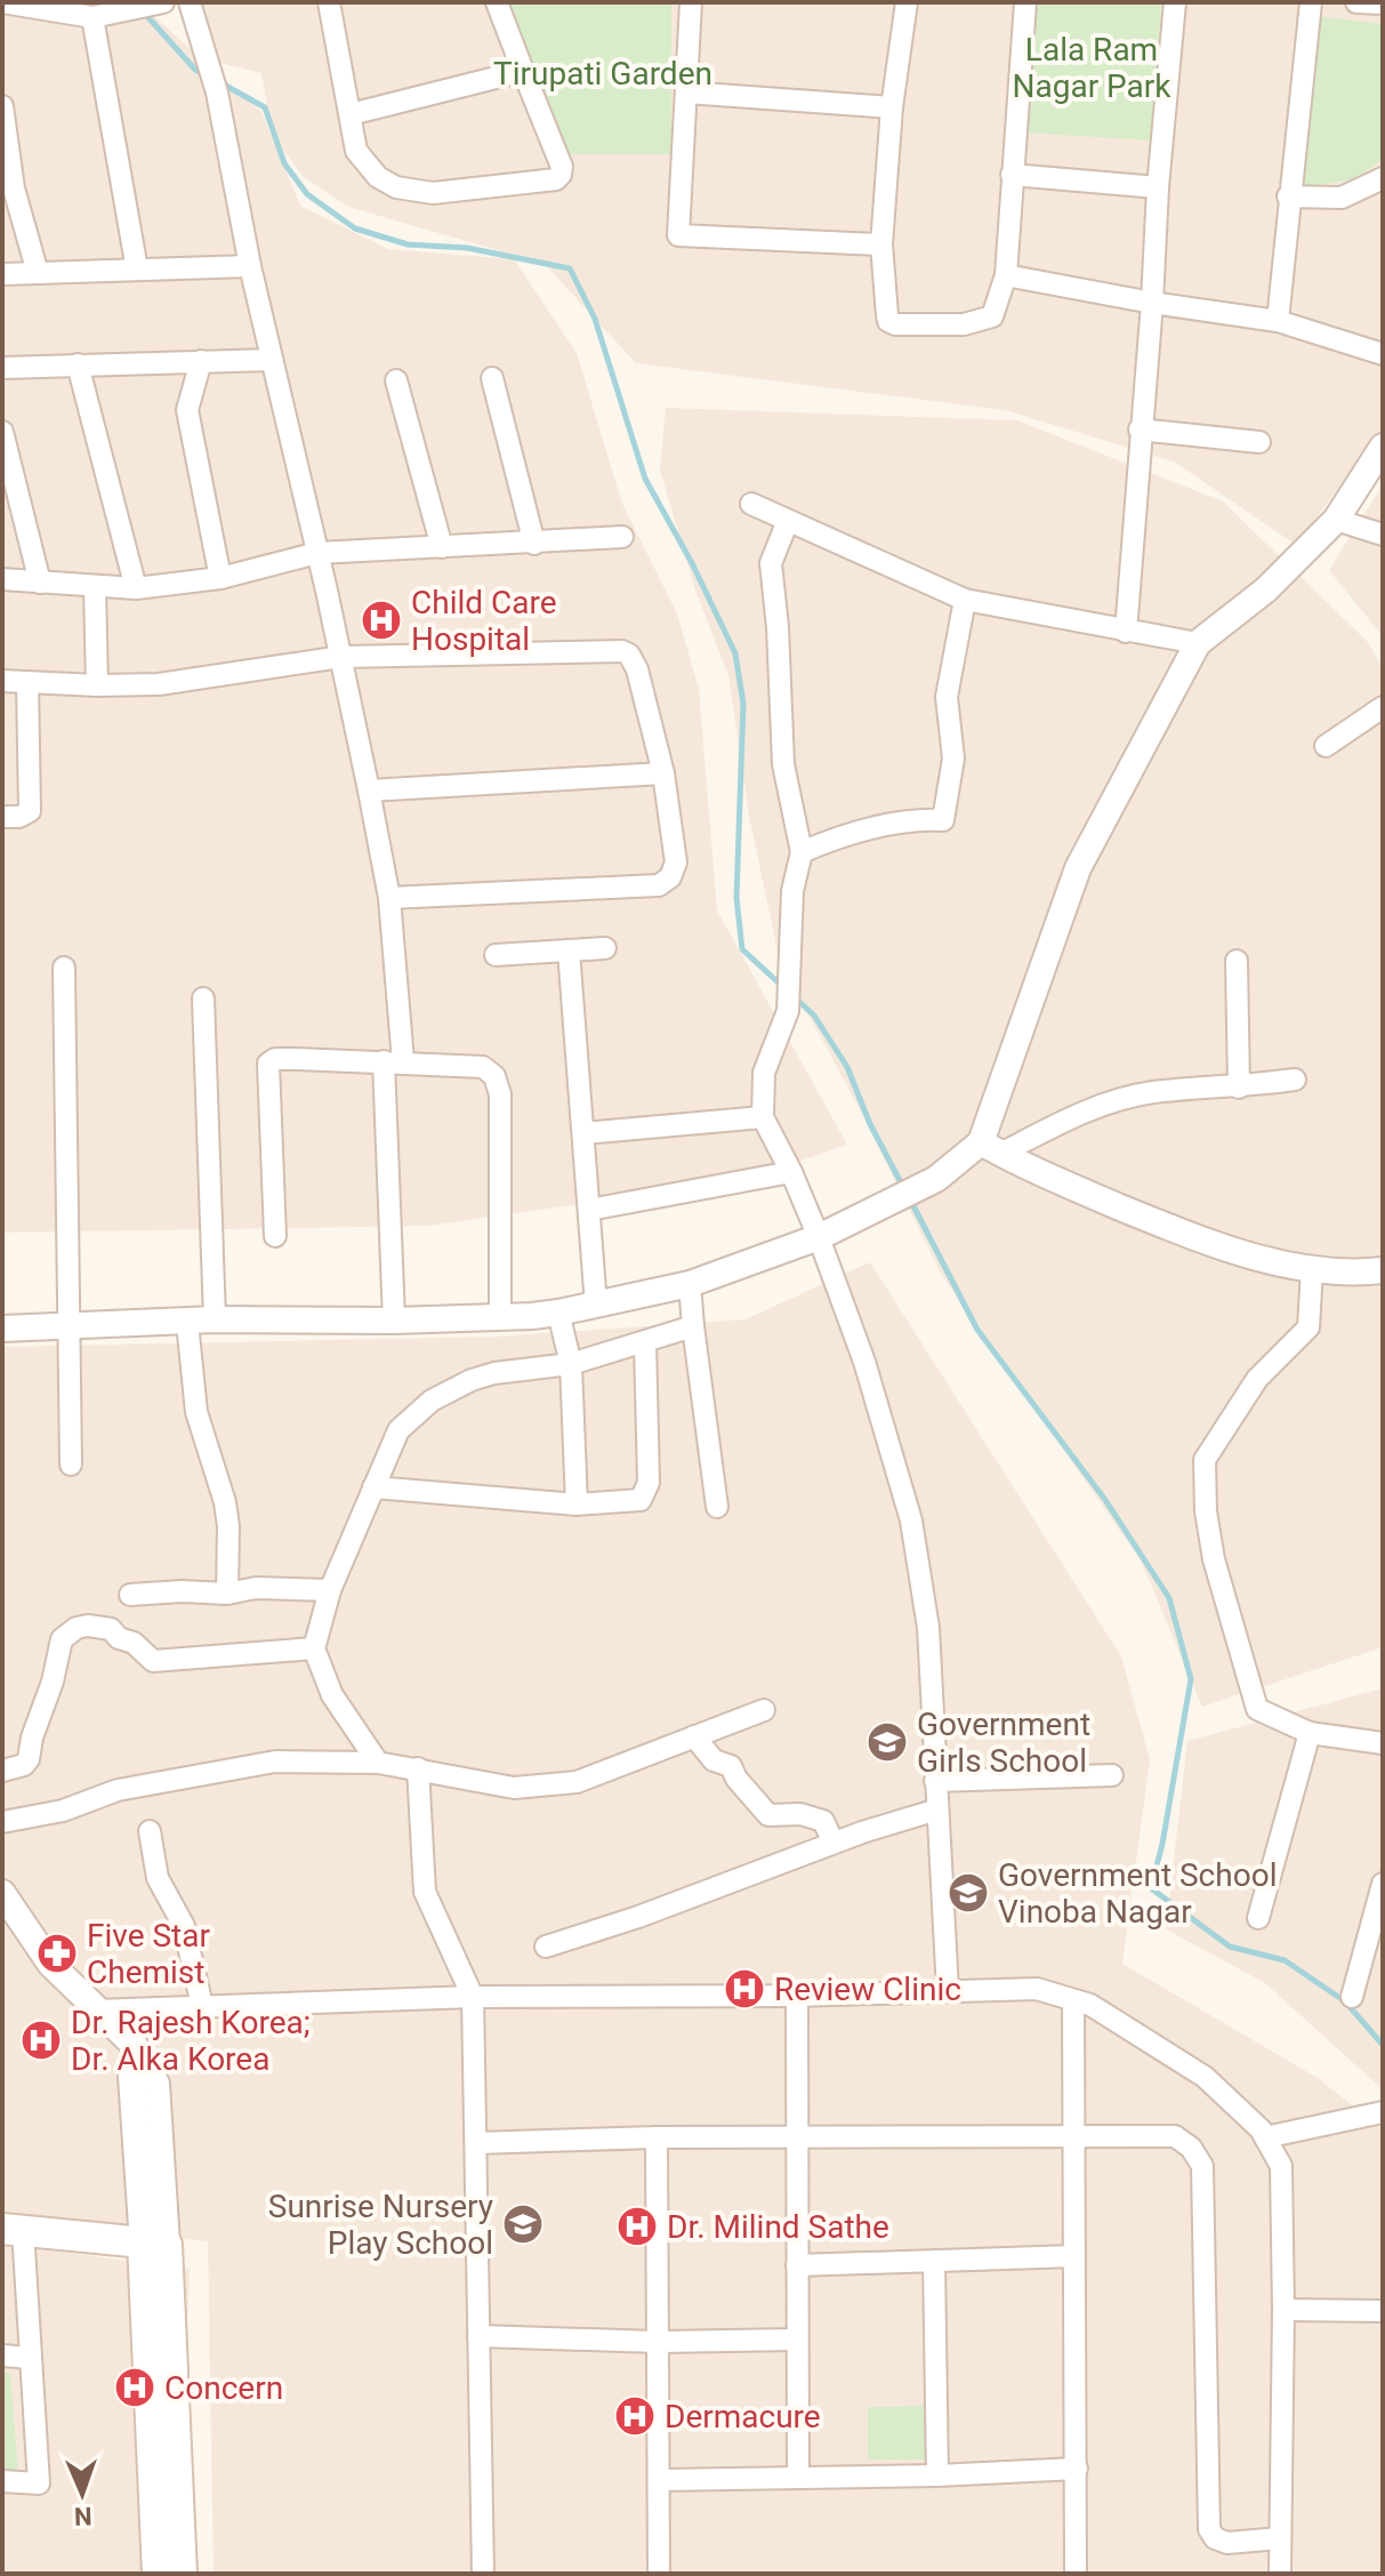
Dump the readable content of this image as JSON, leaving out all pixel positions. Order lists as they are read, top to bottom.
{
  "parks": ["Lala Ram Nagar Park", "Tirupati Garden"],
  "places": {
    "hospital": [
      "Child Care Hospital",
      "Review Clinic",
      "Dr. Rajesh Korea; Dr. Alka Korea",
      "Dr. Milind Sathe",
      "Concern",
      "Dermacure"
    ],
    "school or university": ["Government Girls School", "Government School Vinoba Nagar", "Sunrise Nursery Play School"],
    "pharmacy": ["Five Star Chemist"]
  },
  "north": "bottom"
}
